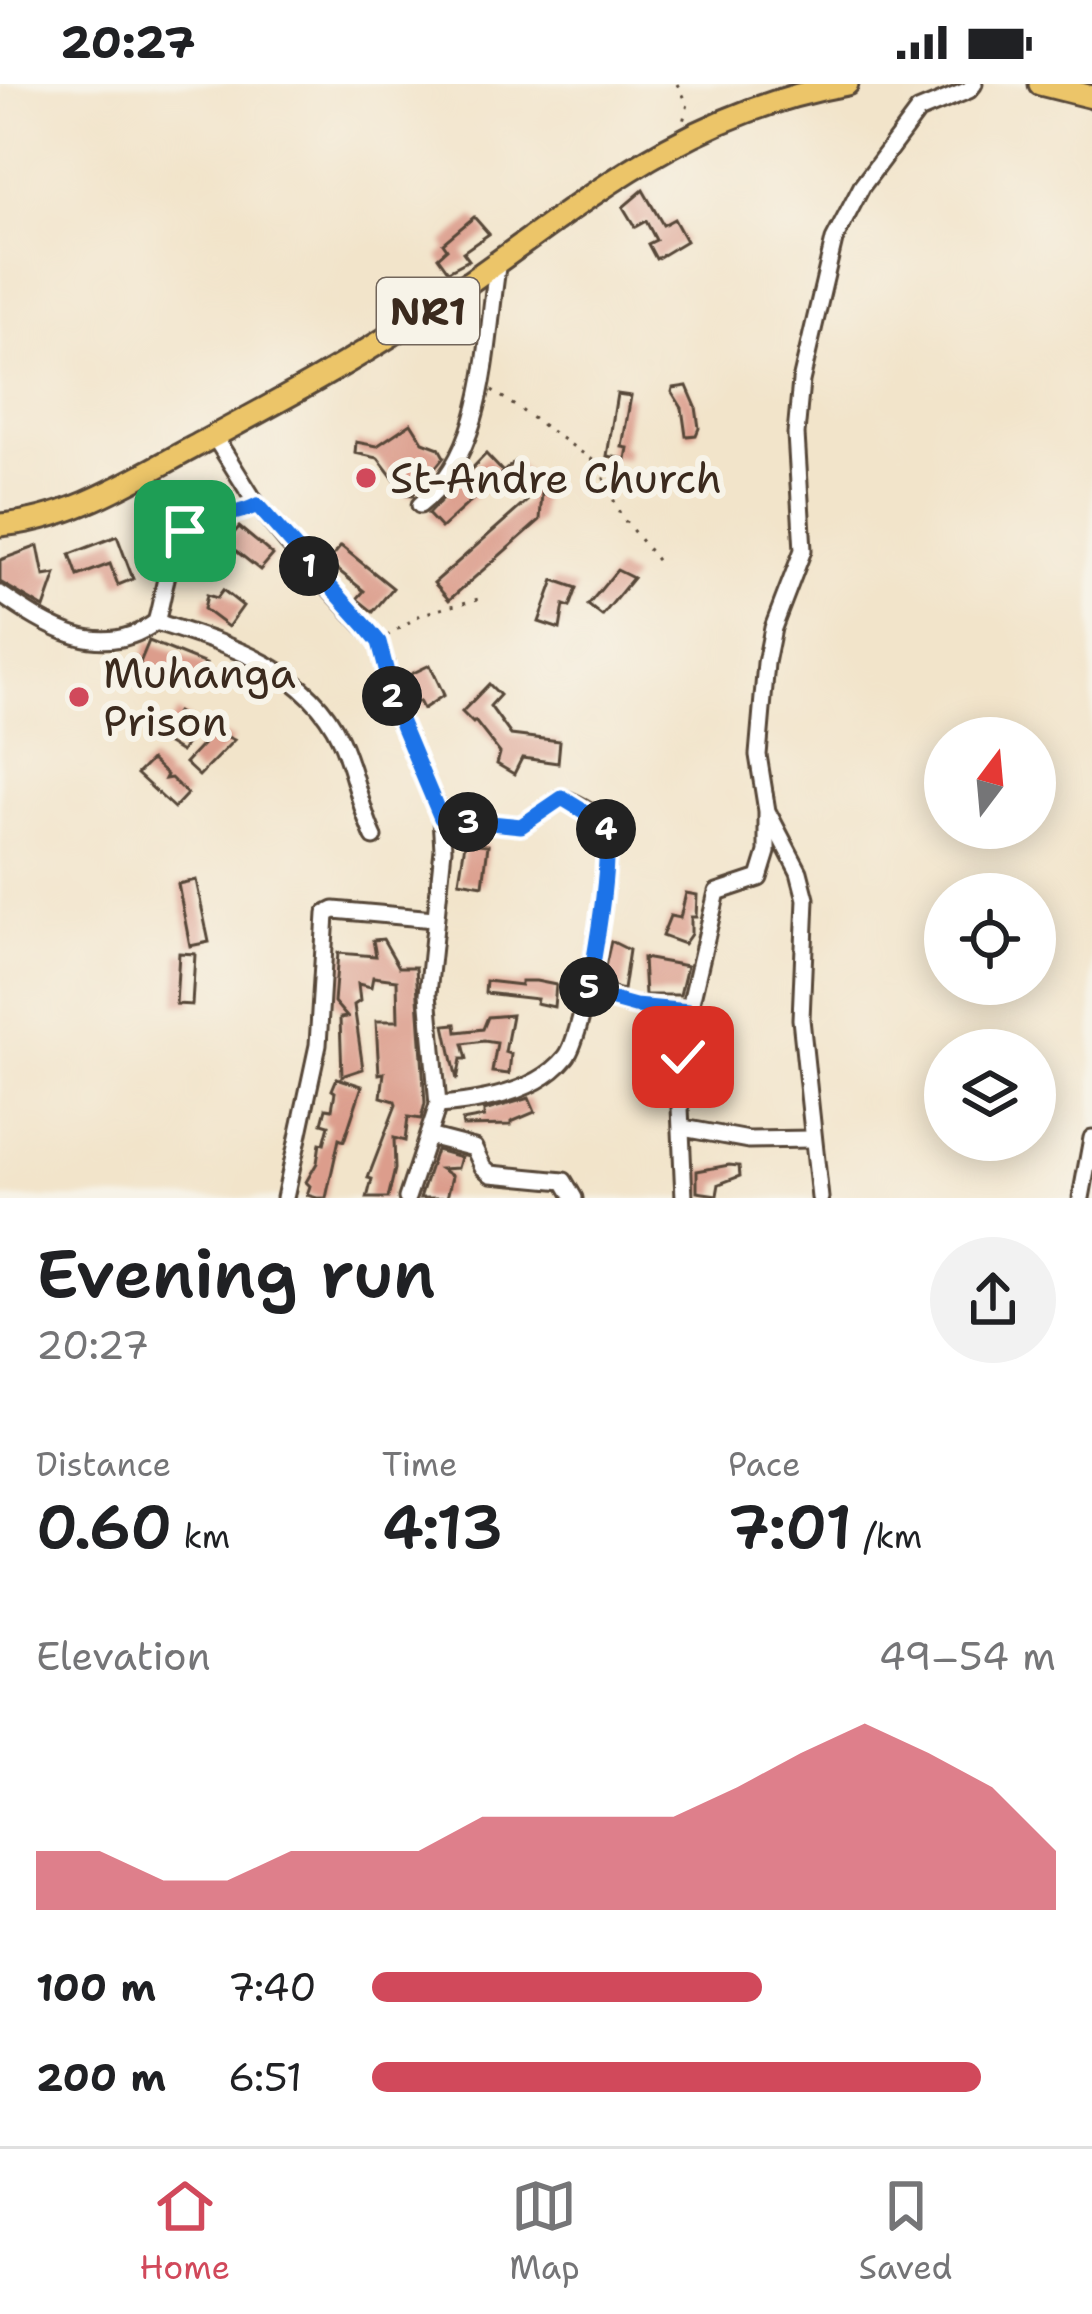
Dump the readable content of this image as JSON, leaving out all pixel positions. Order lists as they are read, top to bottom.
{
  "streets": {
    "highway": ["NR1"]
  },
  "places": ["St-Andre Church", "Muhanga Prison"],
  "north": "top",
  "page": {
    "status": "20:27",
    "pins": [
      "1",
      "2",
      "3",
      "4",
      "5"
    ],
    "heading": ["Evening run", "20:27"],
    "stats": [
      ["Distance", "0.60 km"],
      ["Time", "4:13"],
      ["Pace", "7:01 /km"]
    ],
    "chart": ["Elevation", "49–54 m"],
    "list": [
      {
        "name": "100 m",
        "note": "7:40"
      },
      {
        "name": "200 m",
        "note": "6:51"
      }
    ],
    "tabs": ["Home", "Map", "Saved"]
  }
}
